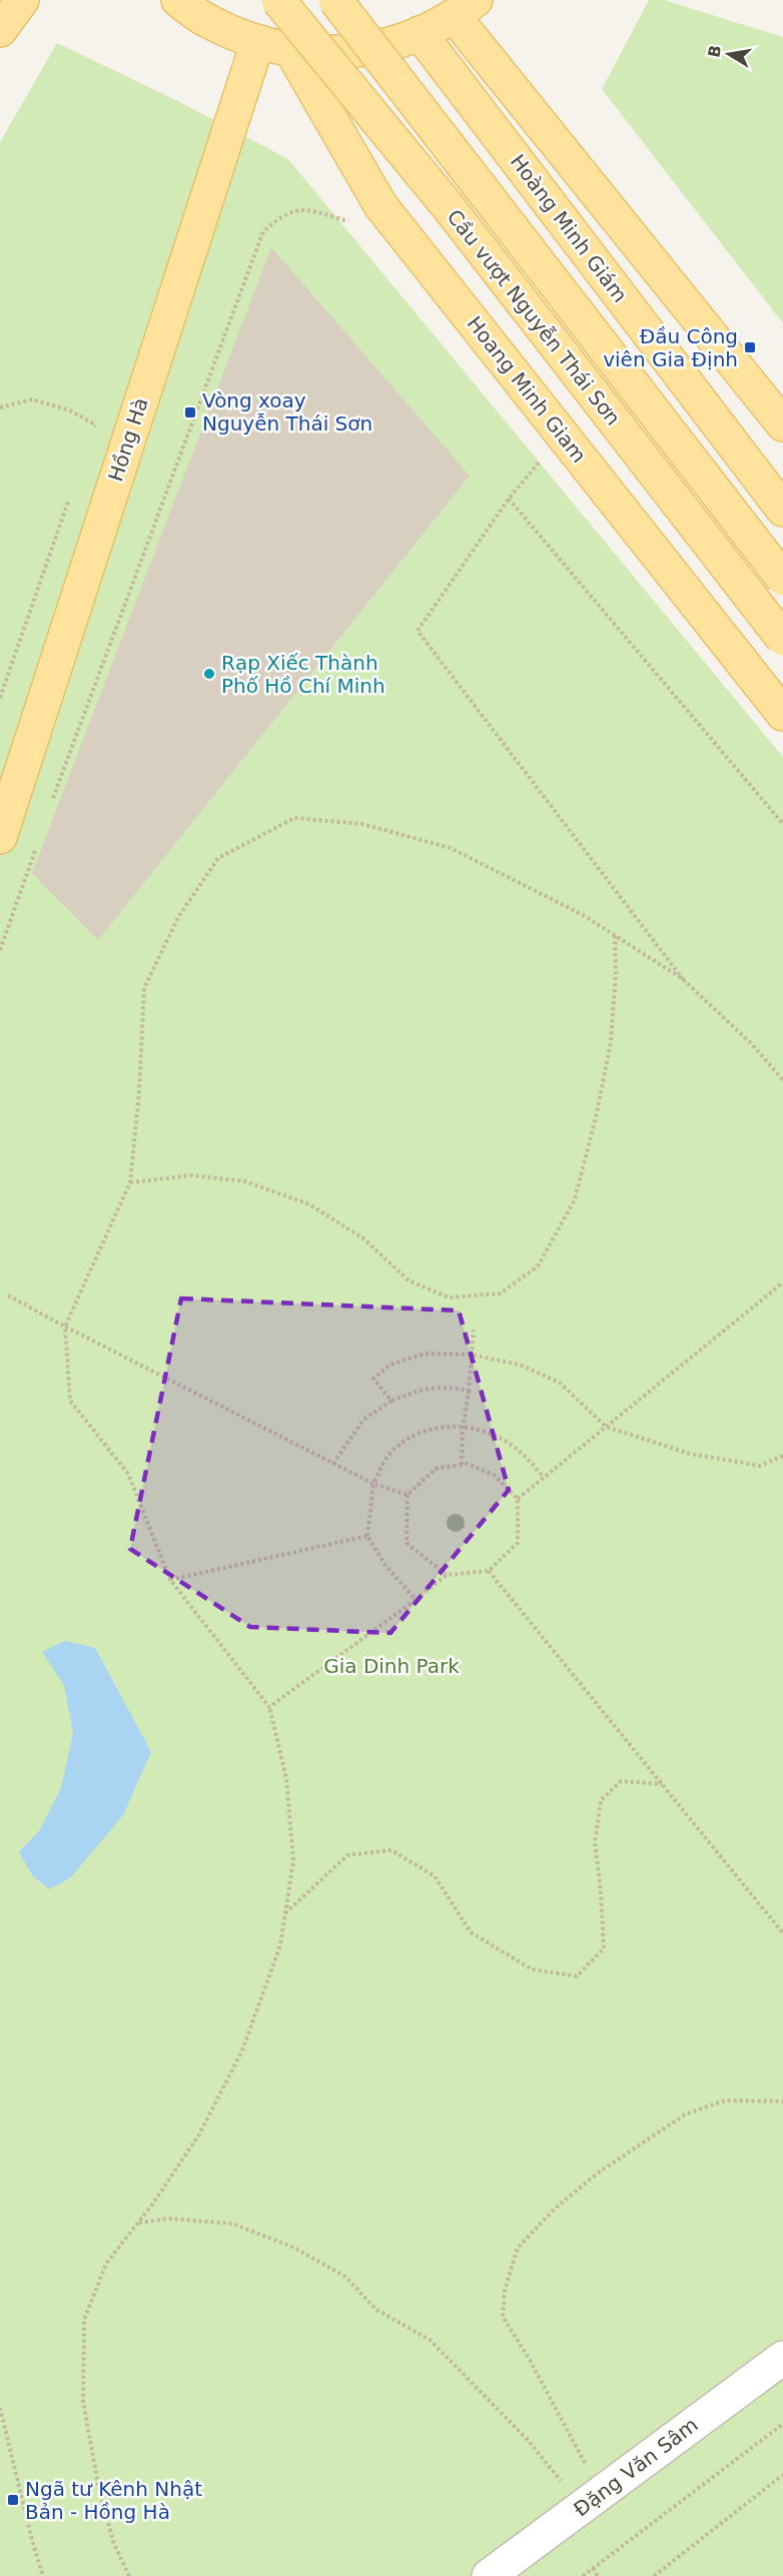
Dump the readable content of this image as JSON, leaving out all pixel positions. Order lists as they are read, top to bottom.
{
  "streets": {
    "main road": [
      "Hoàng Minh Giám",
      "Cầu vượt Nguyễn Thái Sơn",
      "Hoang Minh Giam",
      "Hồng Hà"
    ],
    "street": ["Đặng Văn Sâm"]
  },
  "parks": ["Gia Dinh Park"],
  "places": {
    "transit": ["Đầu Công viên Gia Định", "Vòng xoay Nguyễn Thái Sơn", "Ngã tư Kênh Nhật Bản - Hồng Hà"],
    "other": ["Rạp Xiếc Thành Phố Hồ Chí Minh"]
  },
  "north": "left"
}
